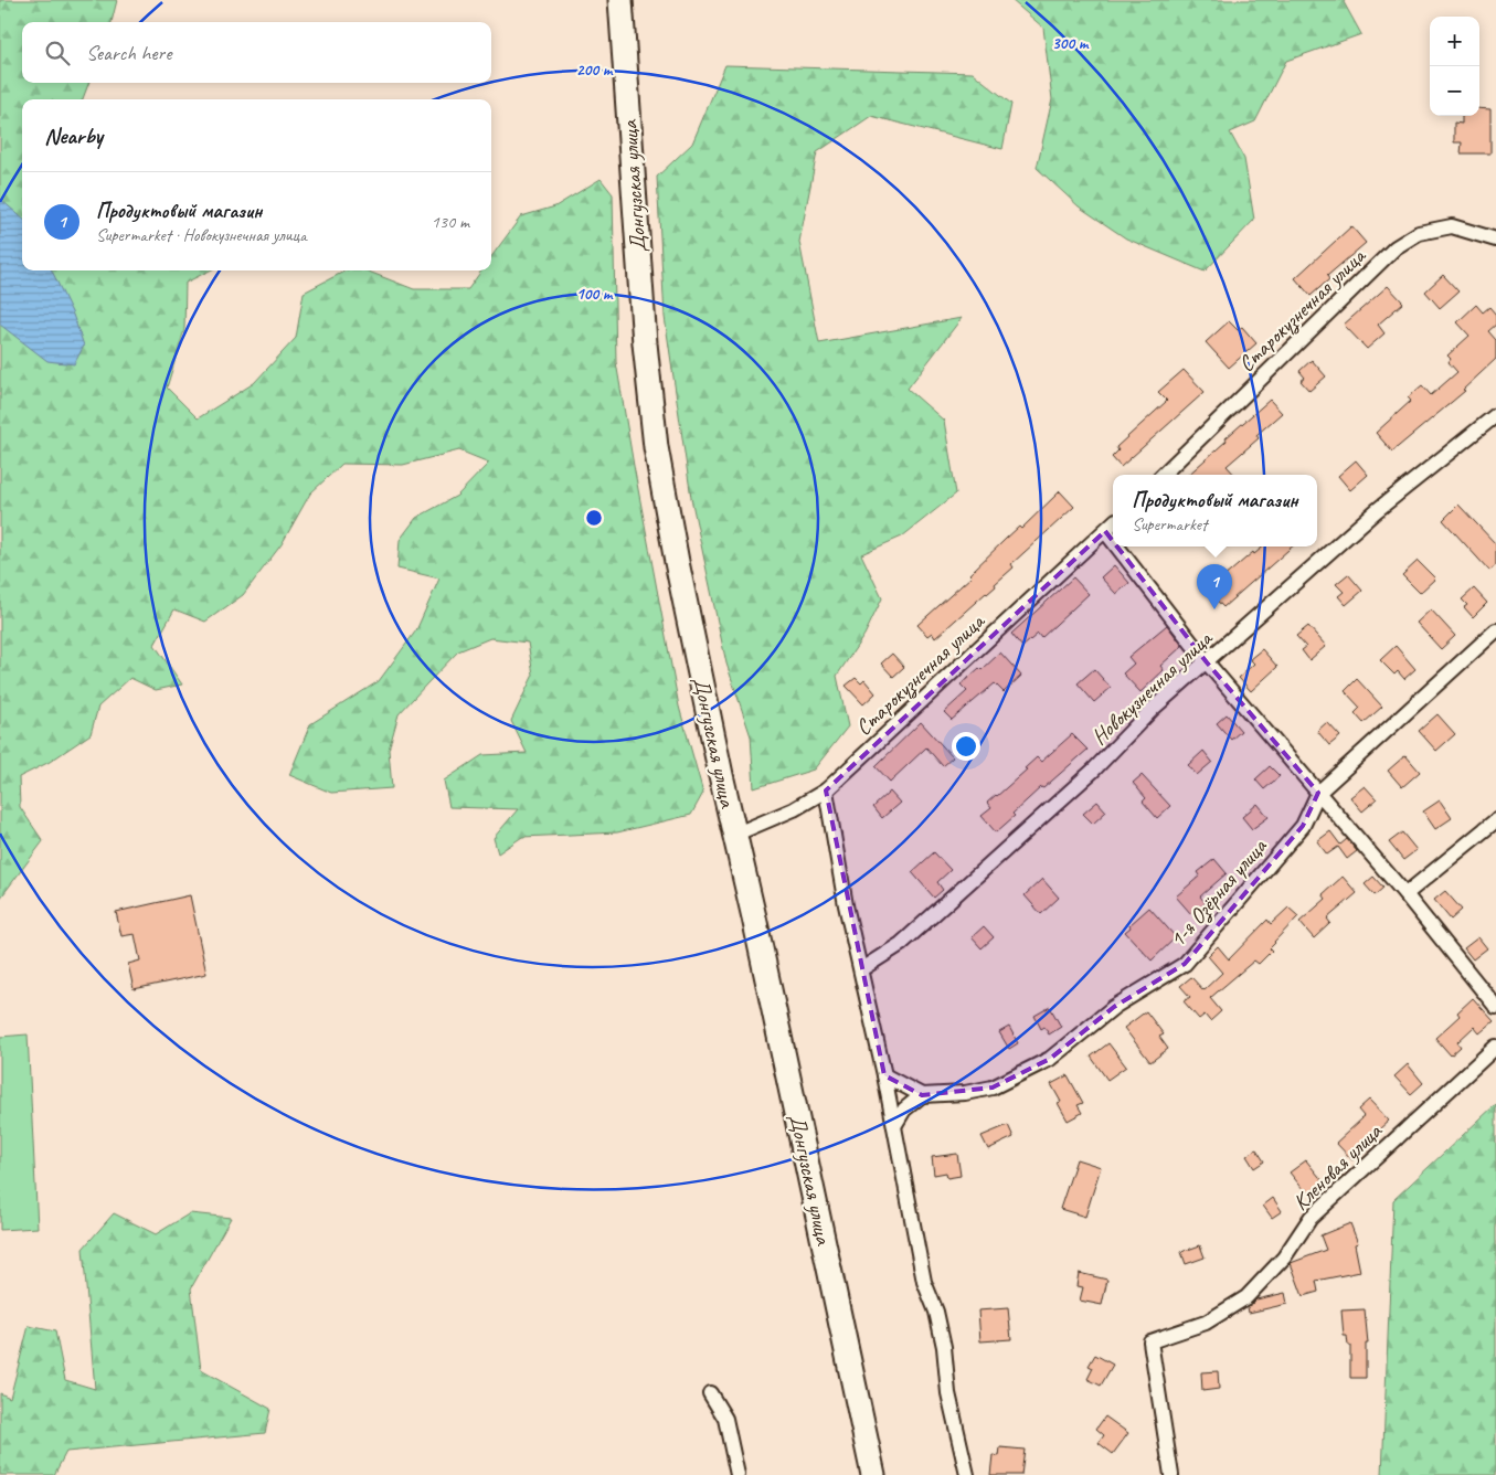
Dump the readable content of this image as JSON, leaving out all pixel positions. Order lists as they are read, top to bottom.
{
  "streets": {
    "main road": ["Донгузская улица"],
    "street": [
      "Старокузнечная улица",
      "Новокузнечная улица",
      "1-я Озёрная улица",
      "Кленовая улица"
    ]
  },
  "crossings": [
    ["Донгузская улица", "Старокузнечная улица"]
  ],
  "page": {
    "map_buttons": ["+", "−"],
    "search": "Search here",
    "heading": "Nearby",
    "list": [
      {
        "mark": "1",
        "name": "Продуктовый магазин",
        "note": "Supermarket · Новокузнечная улица",
        "value": "130 m"
      }
    ],
    "popup": ["Продуктовый магазин", "Supermarket"],
    "pins": "1"
  },
  "rings": ["300 m", "200 m", "100 m"]
}
